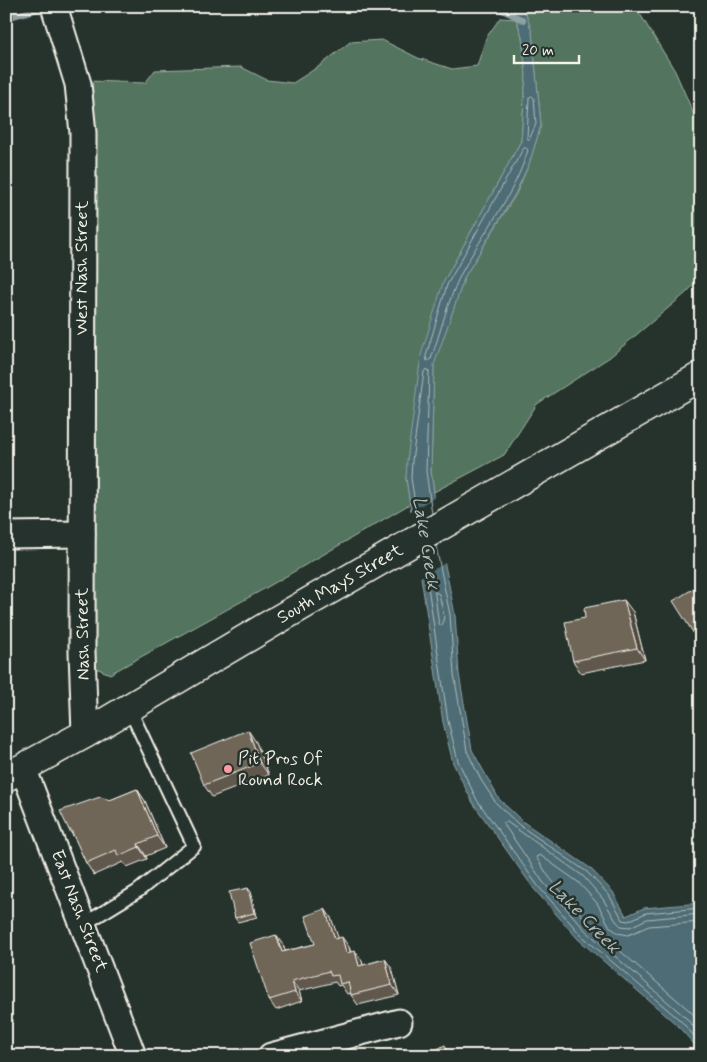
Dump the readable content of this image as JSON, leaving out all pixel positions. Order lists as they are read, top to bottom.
{
  "streets": {
    "main road": ["South Mays Street"],
    "street": ["West Nash Street", "Nash Street", "East Nash Street"]
  },
  "crossings": [
    ["West Nash Street", "Nash Street"],
    ["South Mays Street", "Nash Street"],
    ["South Mays Street", "East Nash Street"]
  ],
  "water": ["Lake Creek"],
  "places": ["Pit Pros Of Round Rock"],
  "scale_bar": "20 m"
}
